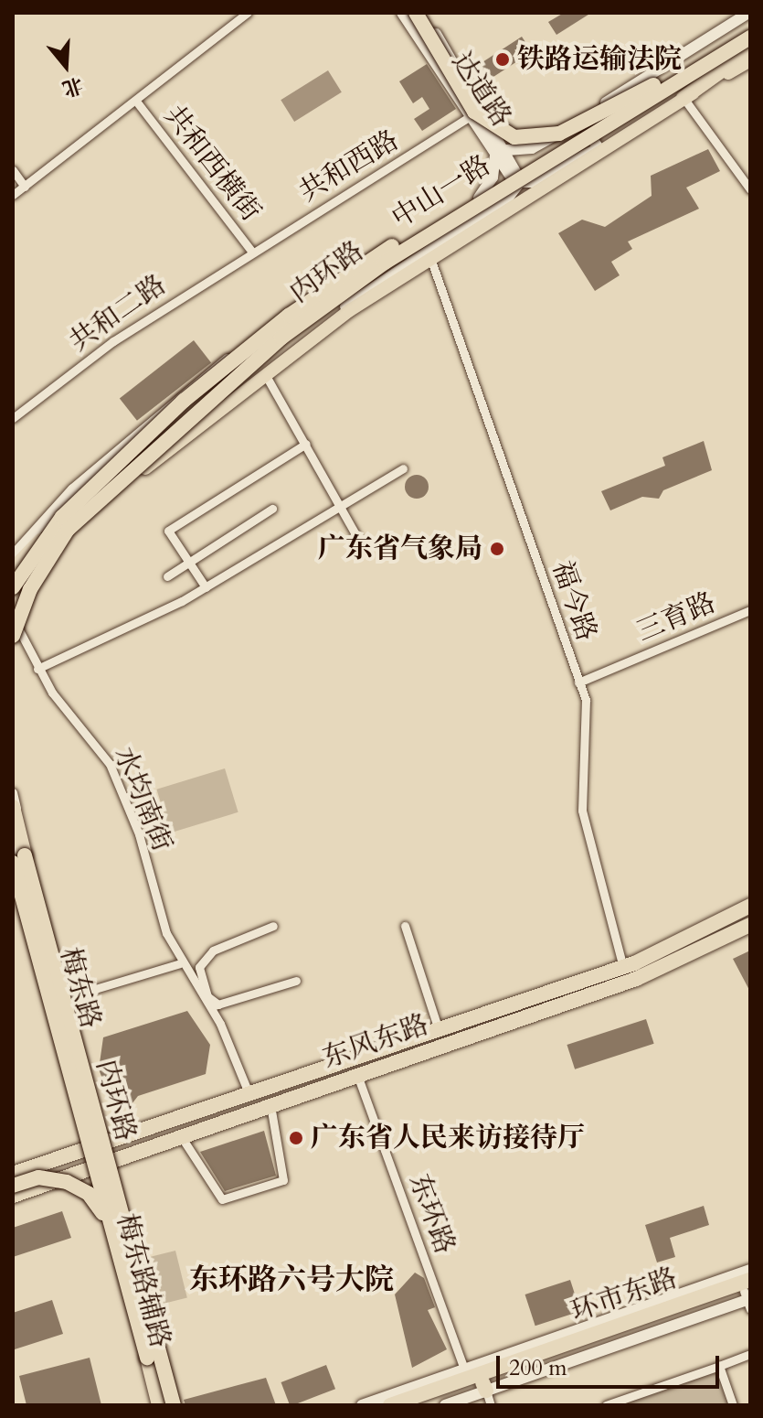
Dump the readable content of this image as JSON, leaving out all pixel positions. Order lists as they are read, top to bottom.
{
  "streets": {
    "highway": ["内环路", "东风东路", "环市东路"],
    "main road": ["达道路", "中山一路", "梅东路"],
    "street": [
      "共和西横街",
      "共和西路",
      "共和二路",
      "福今路",
      "三育路",
      "水均南街",
      "东环路",
      "梅东路辅路"
    ]
  },
  "crossings": [
    ["达道路", "共和西路"],
    ["达道路", "中山一路"],
    ["共和西横街", "共和西路"],
    ["共和西横街", "共和二路"],
    ["共和西路", "共和二路"],
    ["中山一路", "内环路"],
    ["中山一路", "福今路"],
    ["内环路", "梅东路"],
    ["内环路", "梅东路辅路"],
    ["福今路", "三育路"],
    ["福今路", "东风东路"],
    ["梅东路", "东风东路"],
    ["东风东路", "东环路"],
    ["东风东路", "梅东路辅路"]
  ],
  "districts": ["东环路六号大院"],
  "places": ["铁路运输法院", "广东省气象局", "广东省人民来访接待厅"],
  "scale_bar": "200 m",
  "north": "bottom"
}
